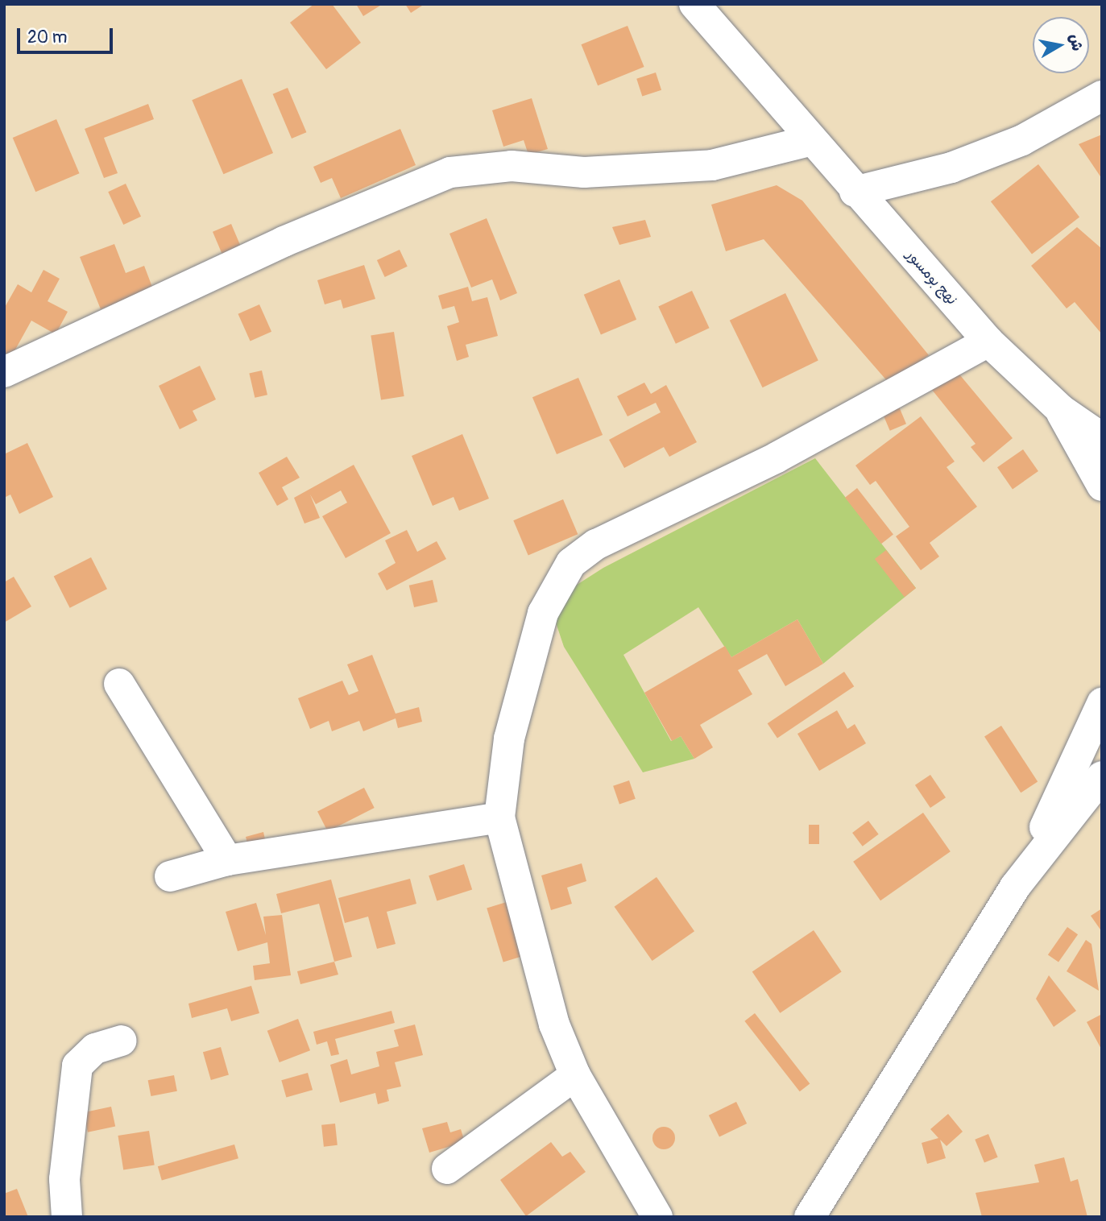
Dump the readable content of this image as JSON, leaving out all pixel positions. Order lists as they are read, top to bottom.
{
  "streets": {
    "street": ["نهج بومسور"]
  },
  "scale_bar": "20 m",
  "north": "right"
}
